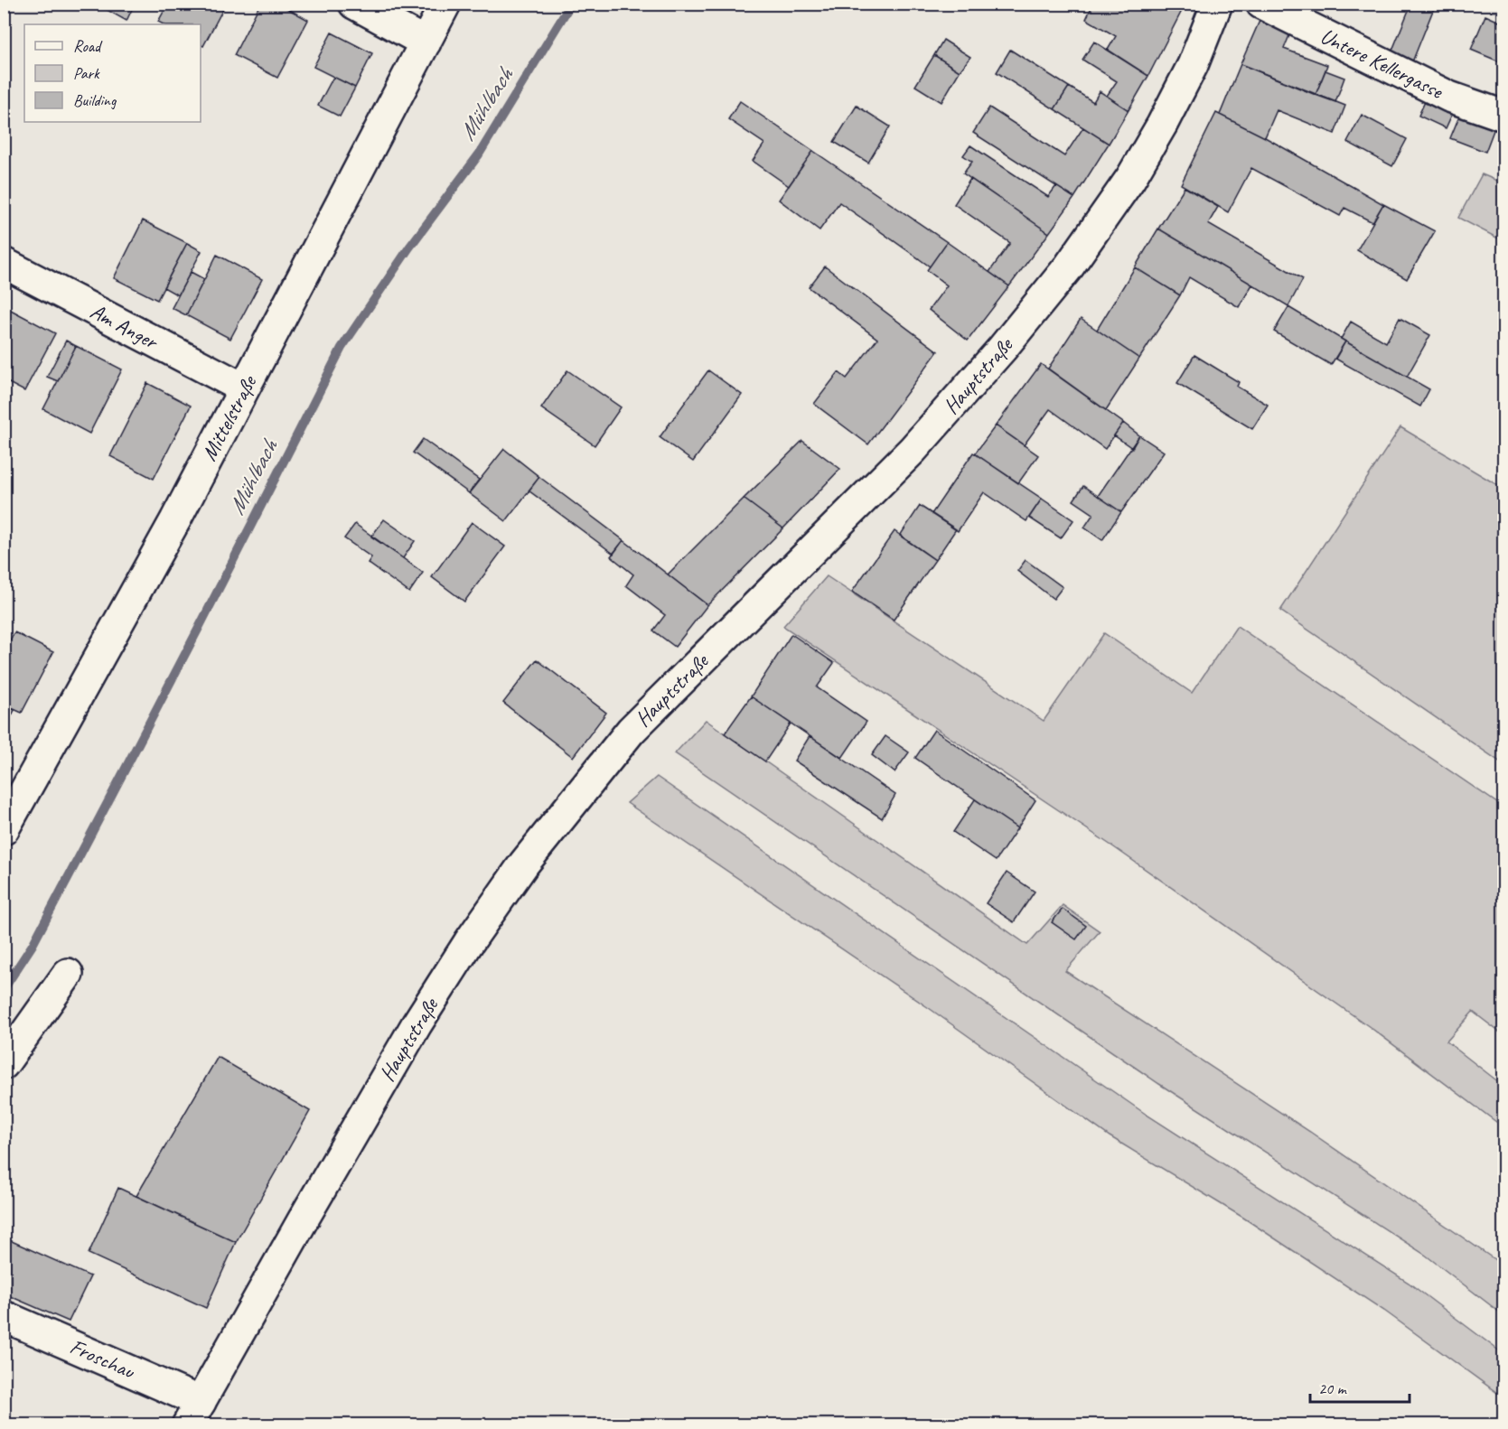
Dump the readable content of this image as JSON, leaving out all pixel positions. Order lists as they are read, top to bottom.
{
  "streets": {
    "street": [
      "Untere Kellergasse",
      "Am Anger",
      "Hauptstraße",
      "Mittelstraße",
      "Froschau"
    ]
  },
  "crossings": [
    ["Am Anger", "Mittelstraße"],
    ["Hauptstraße", "Froschau"]
  ],
  "water": ["Mühlbach"],
  "legend": ["Road", "Park", "Building"],
  "scale_bar": "20 m"
}
